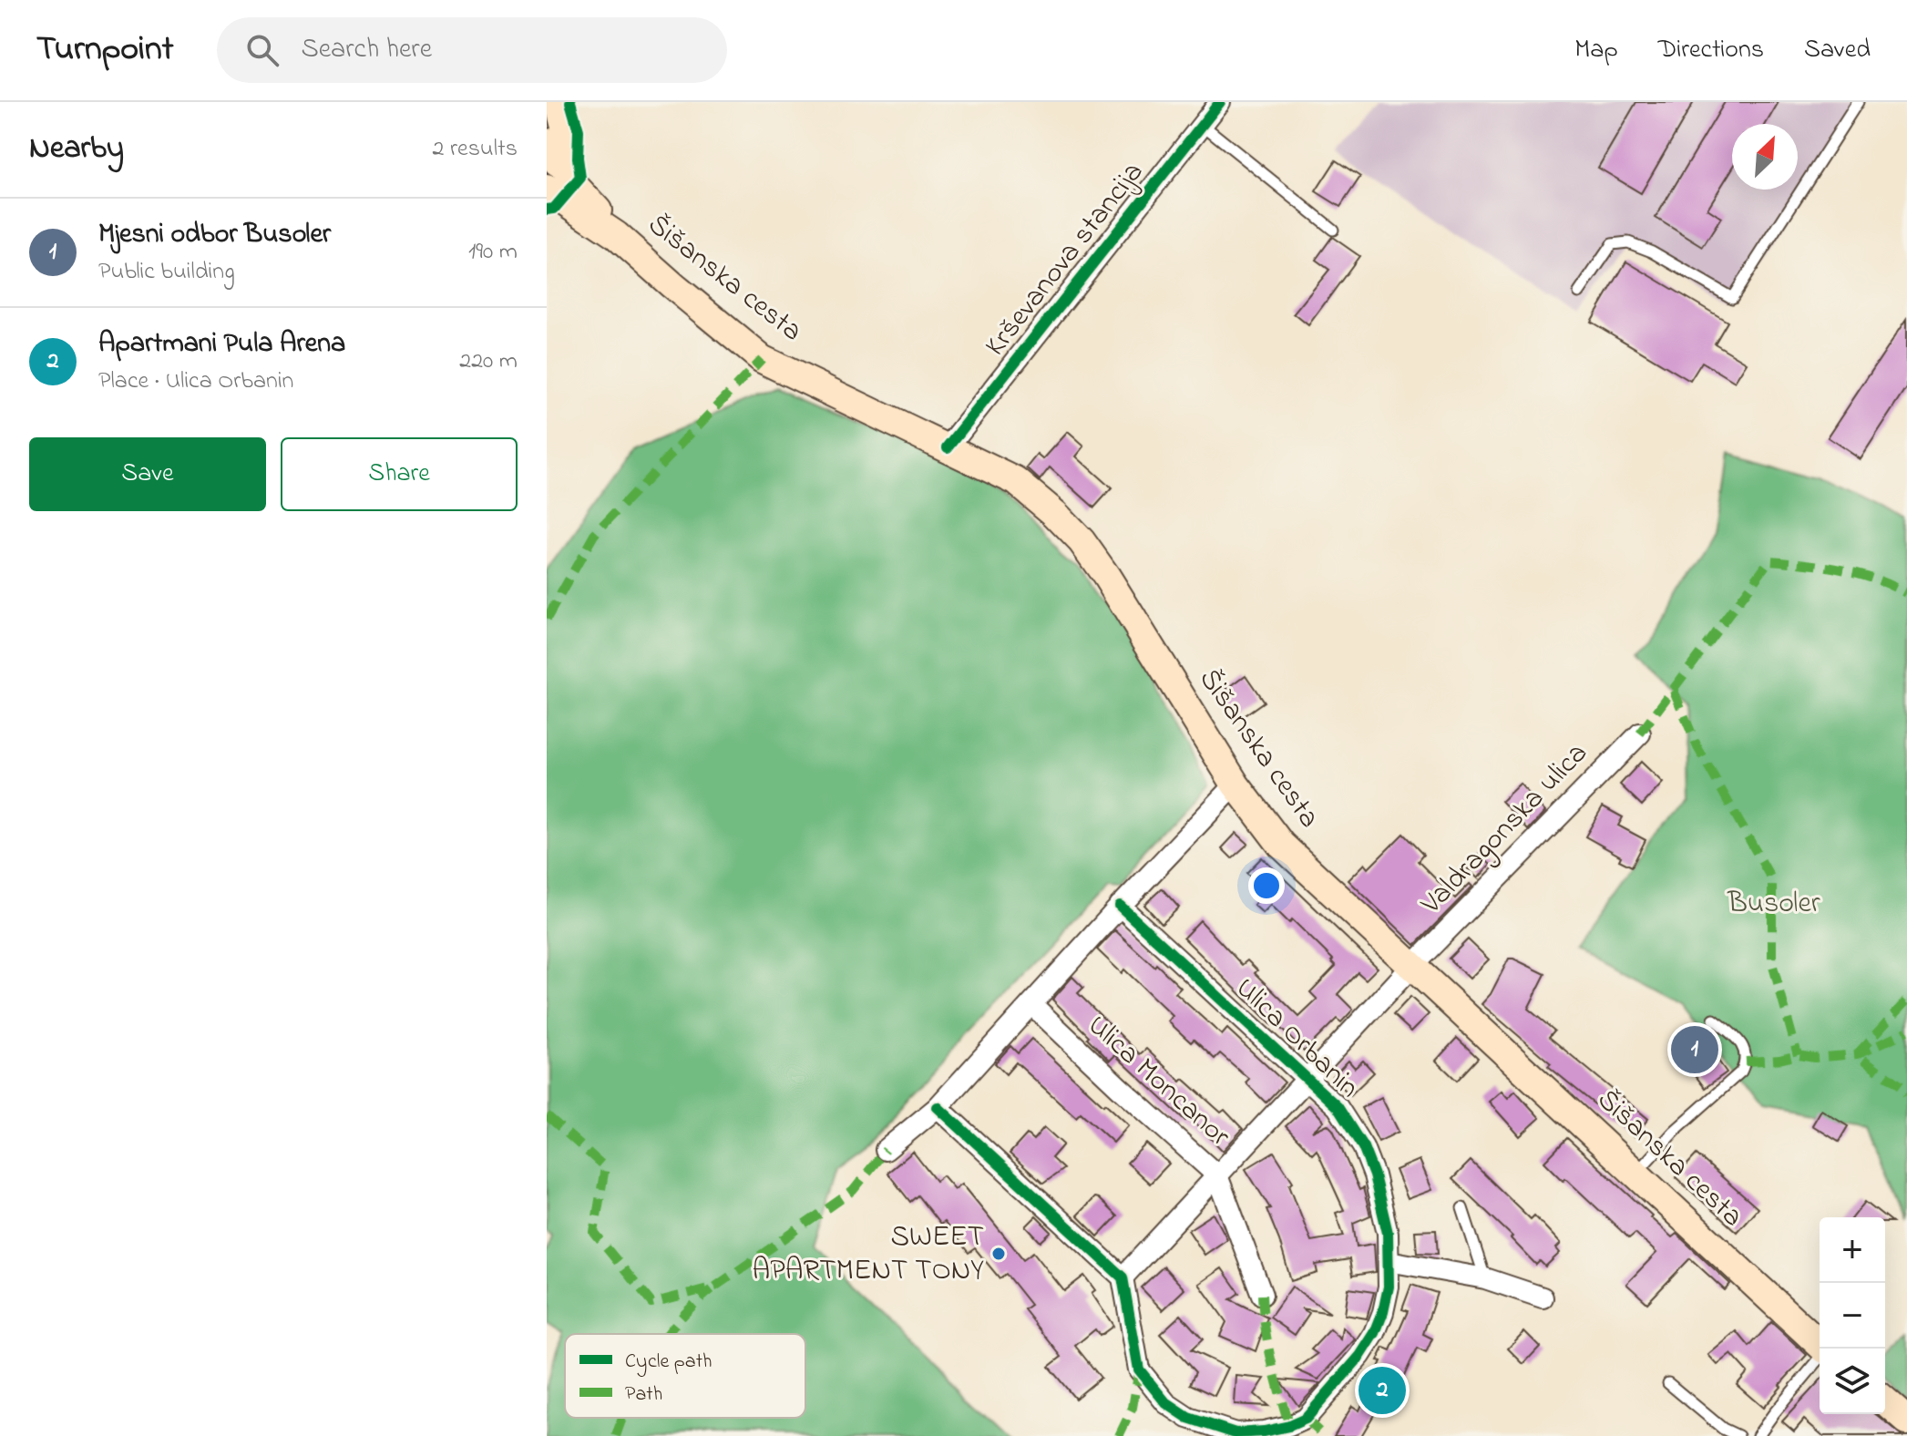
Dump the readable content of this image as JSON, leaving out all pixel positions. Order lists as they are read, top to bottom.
{
  "streets": {
    "main road": ["Šišanska cesta"],
    "street": [
      "Krševanova stancija",
      "Valdragonska ulica",
      "Ulica Orbanin",
      "Ulica Moncanor"
    ]
  },
  "crossings": [
    ["Krševanova stancija", "Šišanska cesta"],
    ["Šišanska cesta", "Valdragonska ulica"],
    ["Šišanska cesta", "Ulica Orbanin"],
    ["Valdragonska ulica", "Ulica Orbanin"],
    ["Ulica Orbanin", "Ulica Moncanor"]
  ],
  "parks": ["Busoler"],
  "places": ["SWEET APARTMENT TONY"],
  "legend": ["Cycle path", "Path"],
  "north": "top right",
  "page": {
    "header": "Turnpoint",
    "search": "Search here",
    "nav": ["Map", "Directions", "Saved"],
    "heading": ["Nearby", "2 results"],
    "list": [
      {
        "mark": "1",
        "name": "Mjesni odbor Busoler",
        "note": "Public building",
        "value": "190 m"
      },
      {
        "mark": "2",
        "name": "Apartmani Pula Arena",
        "note": "Place · Ulica Orbanin",
        "value": "220 m"
      }
    ],
    "buttons": ["Save", "Share"],
    "pins": ["1", "2"],
    "map_buttons": ["+", "−"]
  }
}
